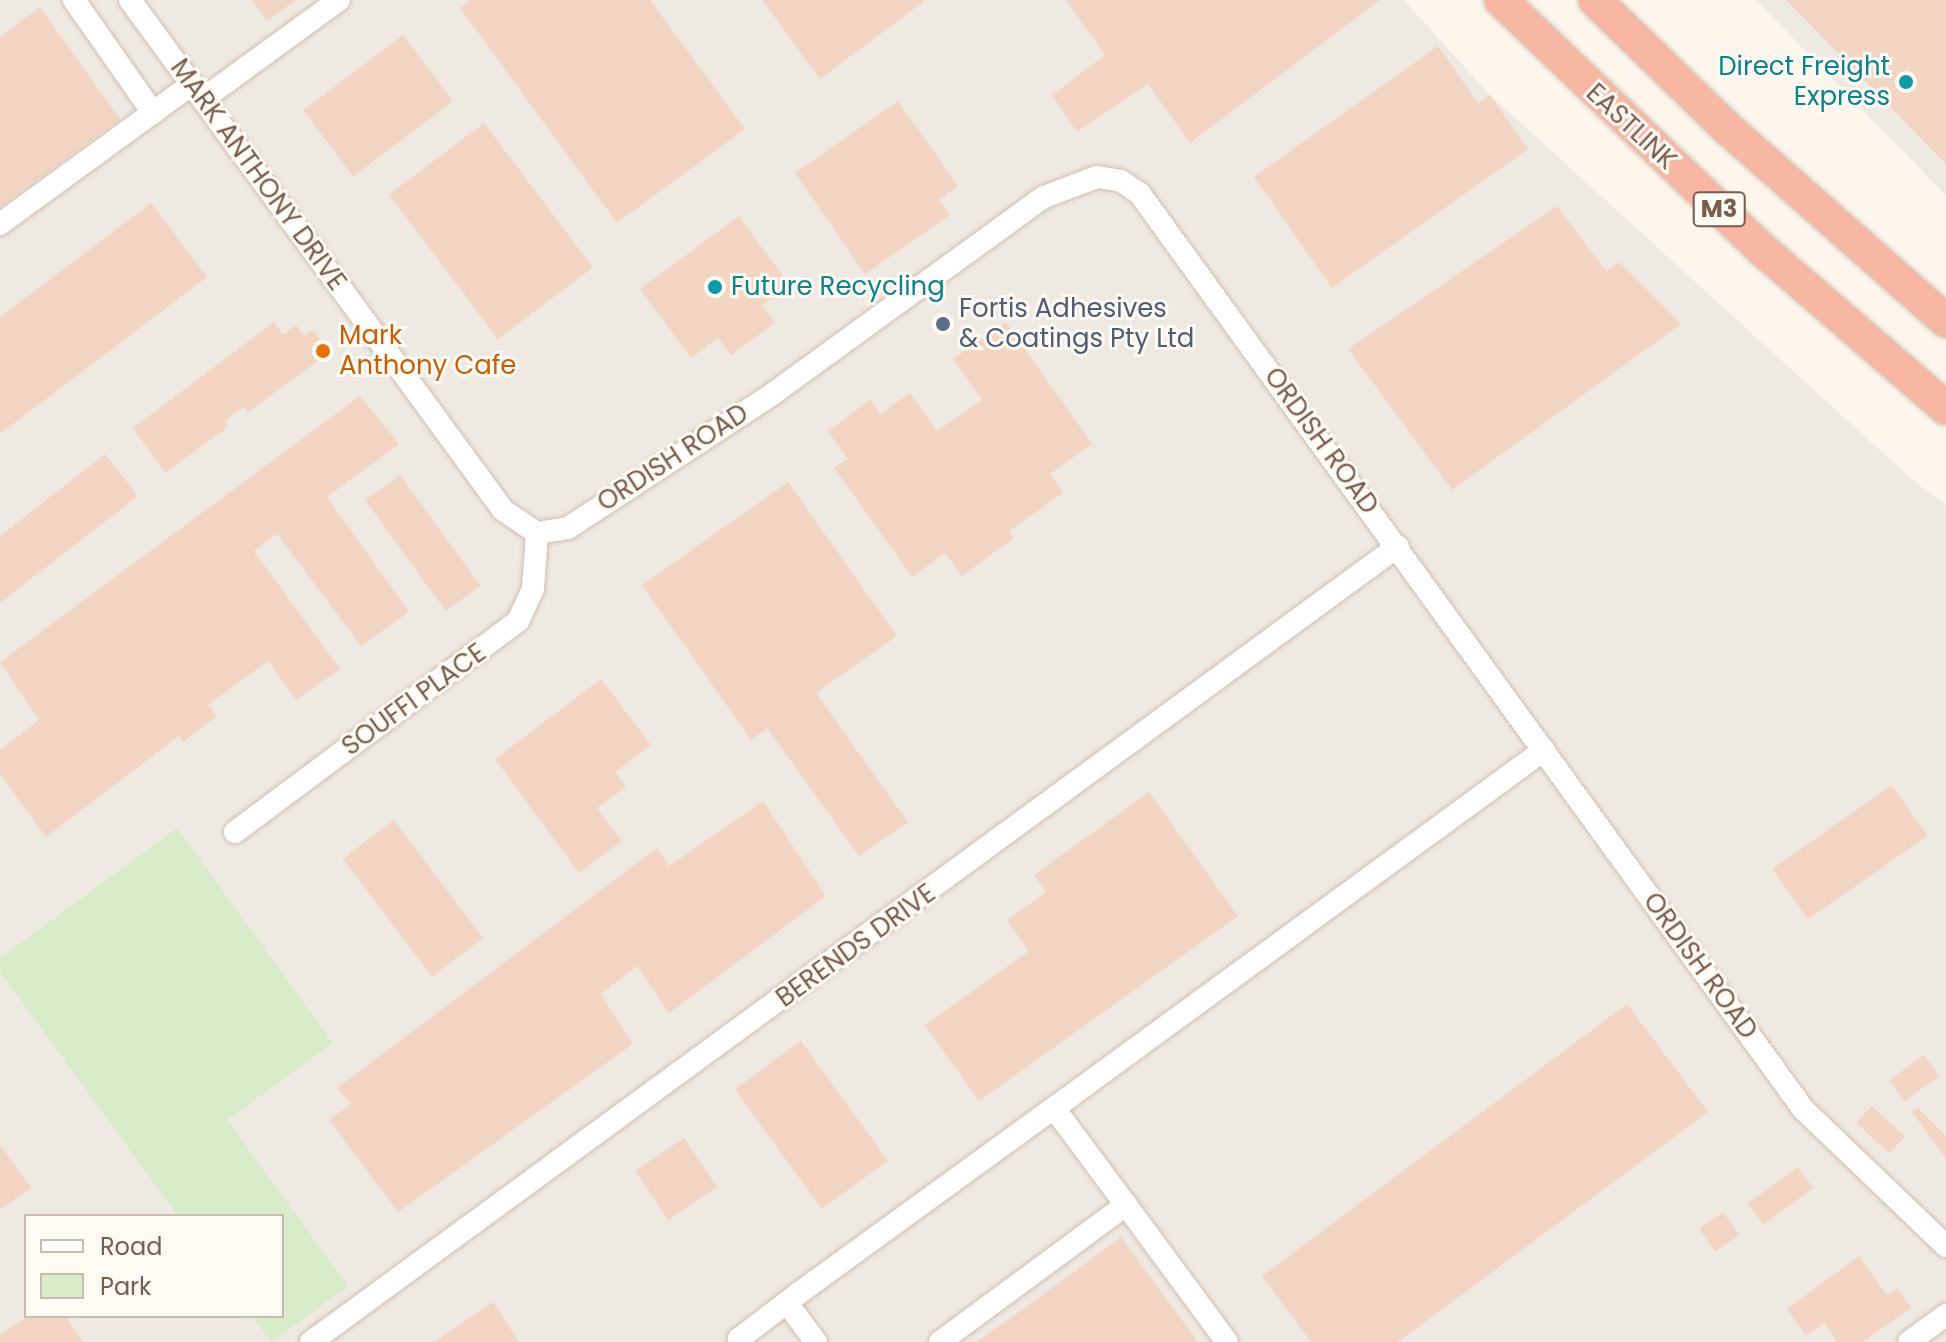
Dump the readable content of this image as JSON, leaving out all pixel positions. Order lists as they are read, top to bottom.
{
  "streets": {
    "highway": ["EASTLINK", "M3"],
    "street": [
      "MARK ANTHONY DRIVE",
      "ORDISH ROAD",
      "SOUFFI PLACE",
      "BERENDS DRIVE"
    ]
  },
  "crossings": [
    ["MARK ANTHONY DRIVE", "ORDISH ROAD"],
    ["MARK ANTHONY DRIVE", "SOUFFI PLACE"],
    ["ORDISH ROAD", "SOUFFI PLACE"],
    ["ORDISH ROAD", "BERENDS DRIVE"]
  ],
  "places": [
    "Direct Freight Express",
    "Future Recycling",
    "Fortis Adhesives & Coatings Pty Ltd",
    "Mark Anthony Cafe"
  ],
  "legend": ["Road", "Park"]
}
